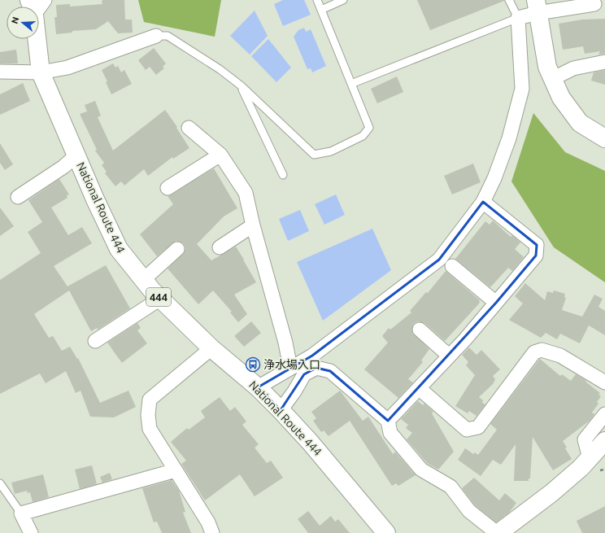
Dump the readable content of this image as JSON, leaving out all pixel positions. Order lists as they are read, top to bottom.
{
  "streets": {
    "main road": ["National Route 444", "444"]
  },
  "places": {
    "bus stop": ["浄水場入口"]
  },
  "north": "left"
}
